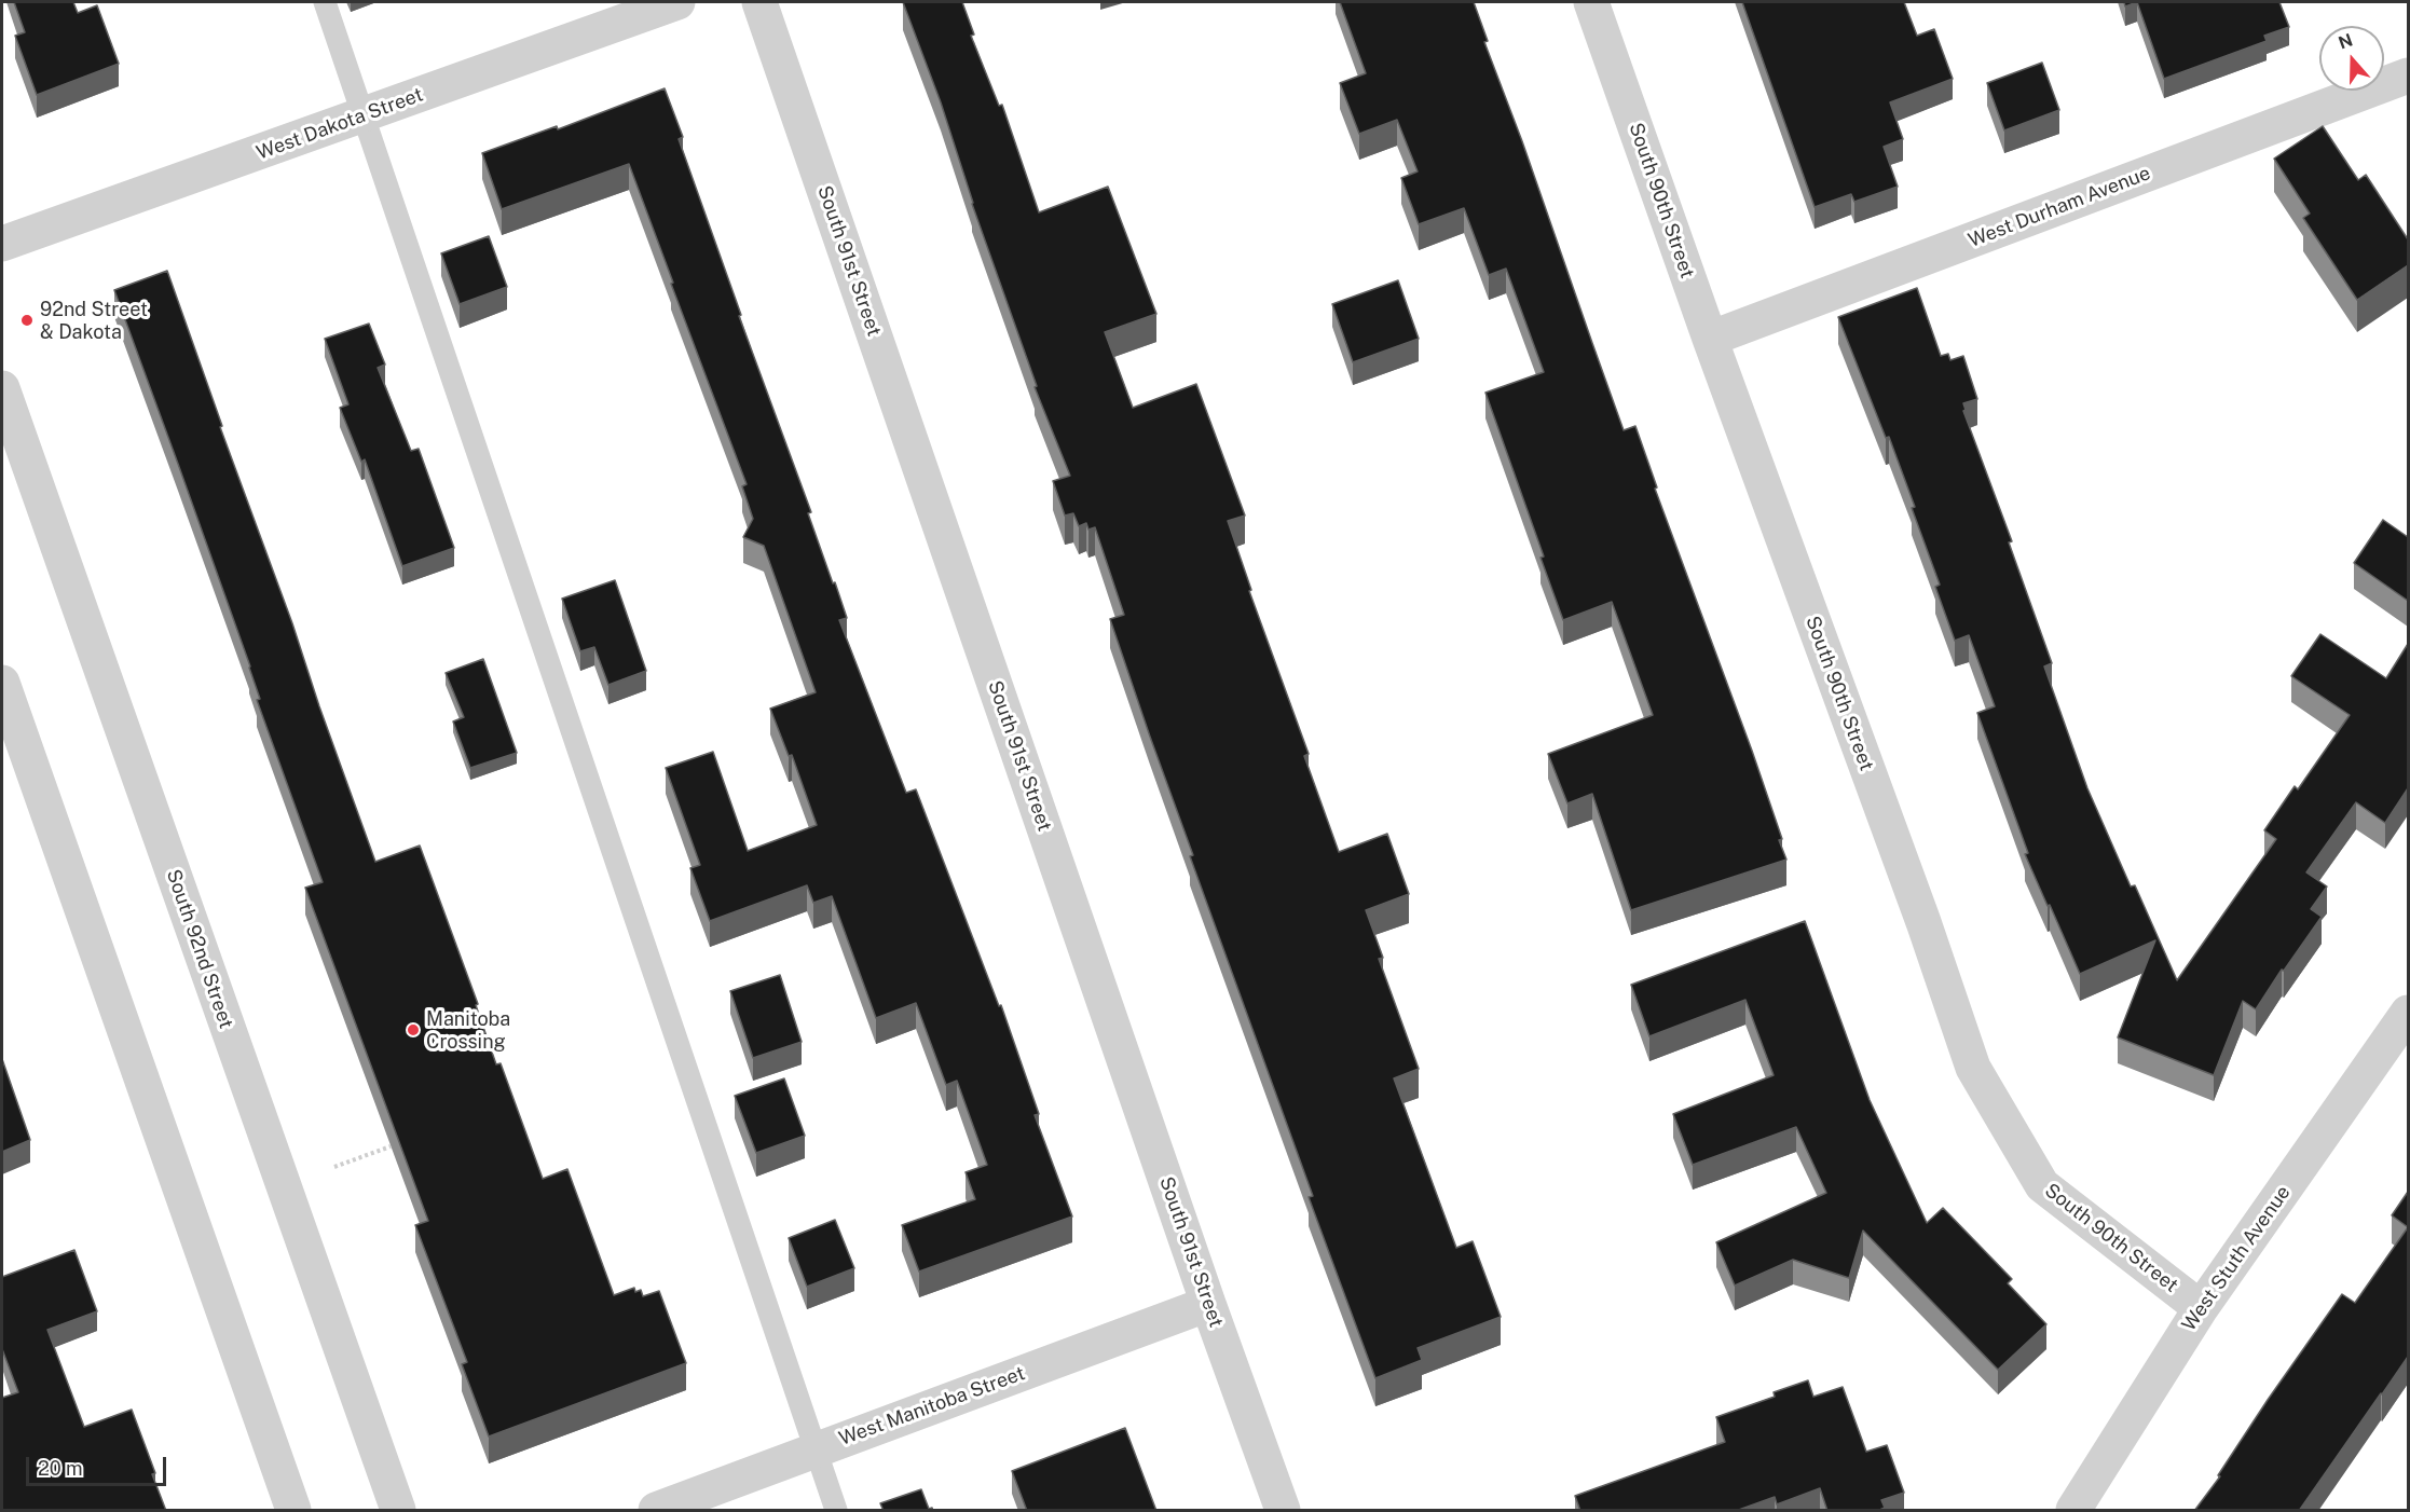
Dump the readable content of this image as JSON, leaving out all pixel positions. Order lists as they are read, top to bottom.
{
  "streets": {
    "street": [
      "West Dakota Street",
      "South 90th Street",
      "West Durham Avenue",
      "South 91st Street",
      "South 92nd Street",
      "West Stuth Avenue",
      "West Manitoba Street"
    ]
  },
  "crossings": [
    ["South 90th Street", "West Durham Avenue"],
    ["South 90th Street", "West Stuth Avenue"],
    ["South 91st Street", "West Manitoba Street"]
  ],
  "places": ["92nd Street & Dakota", "Manitoba Crossing"],
  "scale_bar": "20 m",
  "north": "top"
}
